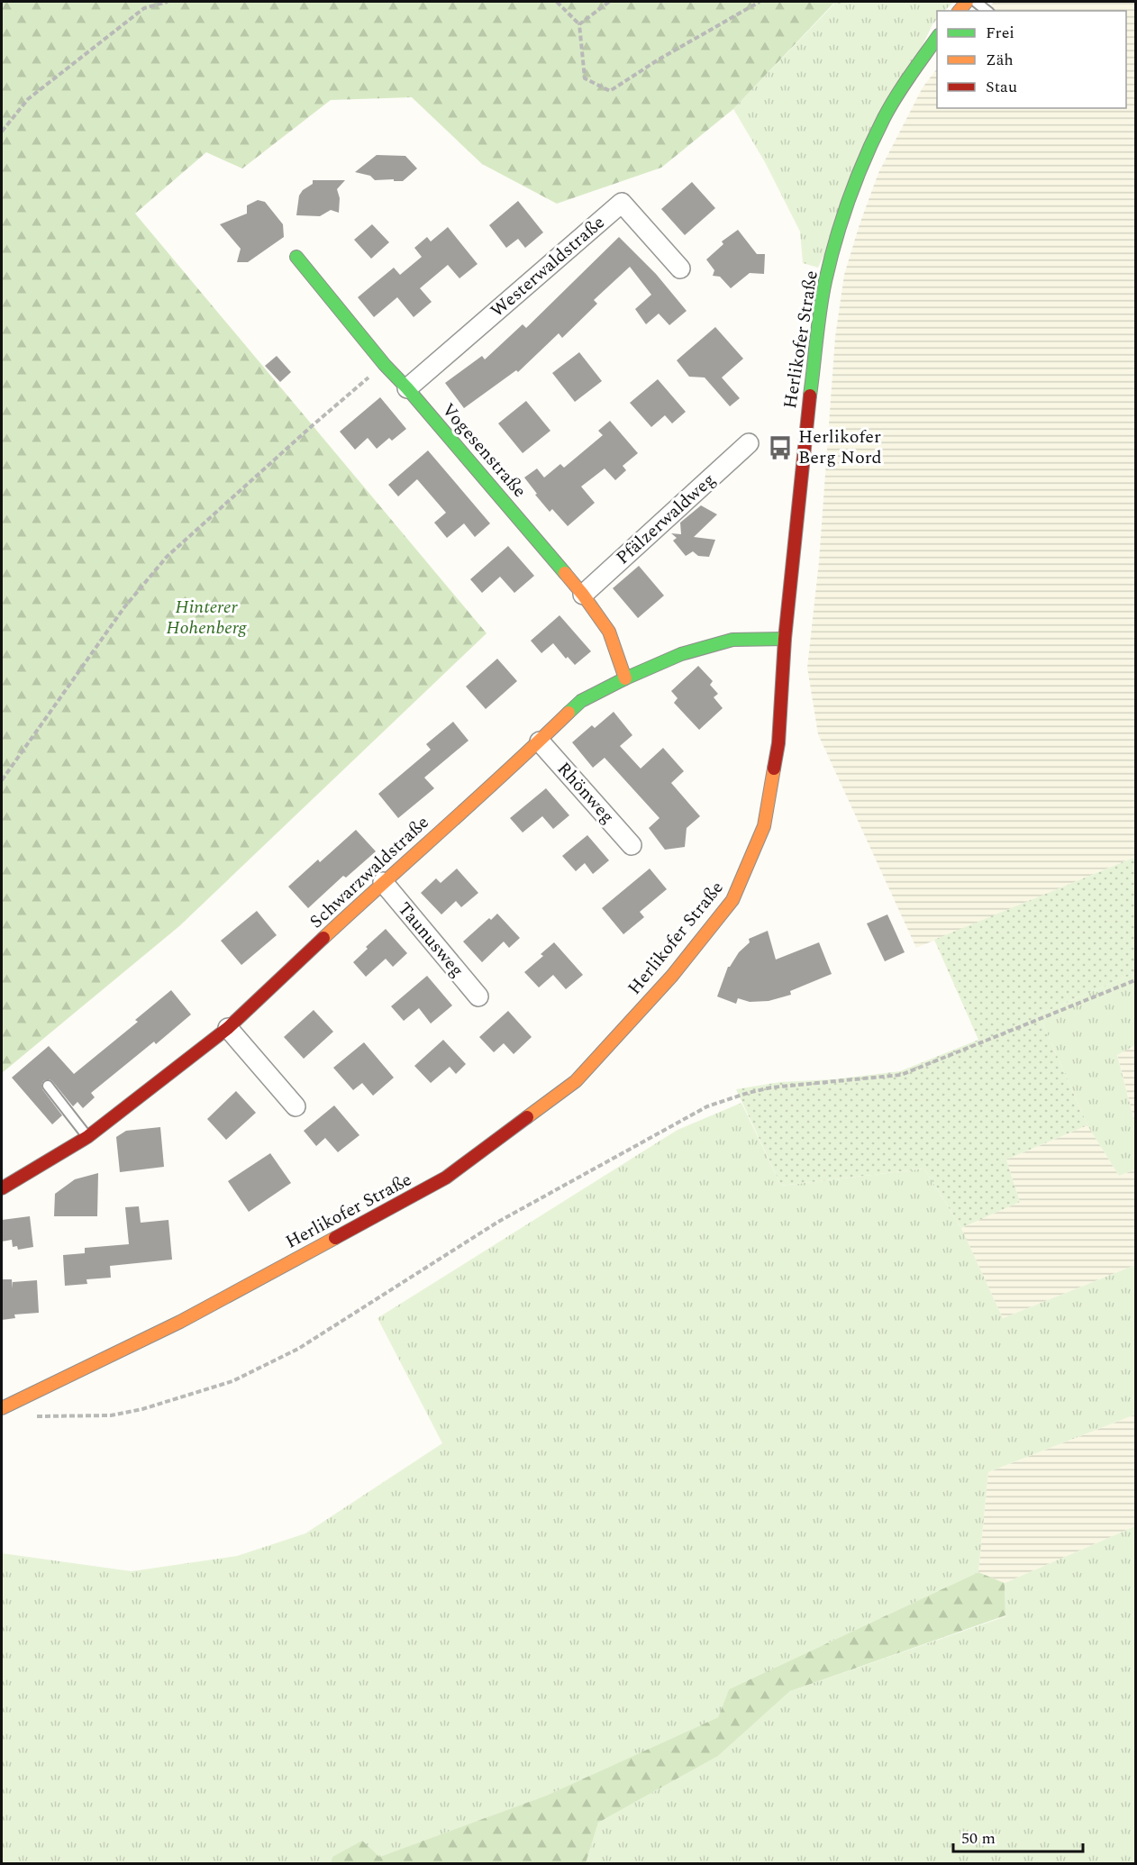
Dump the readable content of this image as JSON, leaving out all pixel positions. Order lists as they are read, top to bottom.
{
  "streets": {
    "main road": ["Herlikofer Straße", "Vogesenstraße", "Schwarzwaldstraße"],
    "street": [
      "Westerwaldstraße",
      "Pfälzerwaldweg",
      "Rhönweg",
      "Taunusweg"
    ]
  },
  "crossings": [
    ["Westerwaldstraße", "Vogesenstraße"],
    ["Herlikofer Straße", "Schwarzwaldstraße"],
    ["Vogesenstraße", "Pfälzerwaldweg"],
    ["Vogesenstraße", "Schwarzwaldstraße"],
    ["Rhönweg", "Schwarzwaldstraße"],
    ["Schwarzwaldstraße", "Taunusweg"]
  ],
  "parks": ["Hinterer Hohenberg"],
  "places": {
    "bus stop": ["Herlikofer Berg Nord"]
  },
  "legend": ["Frei", "Zäh", "Stau"],
  "scale_bar": "50 m"
}
